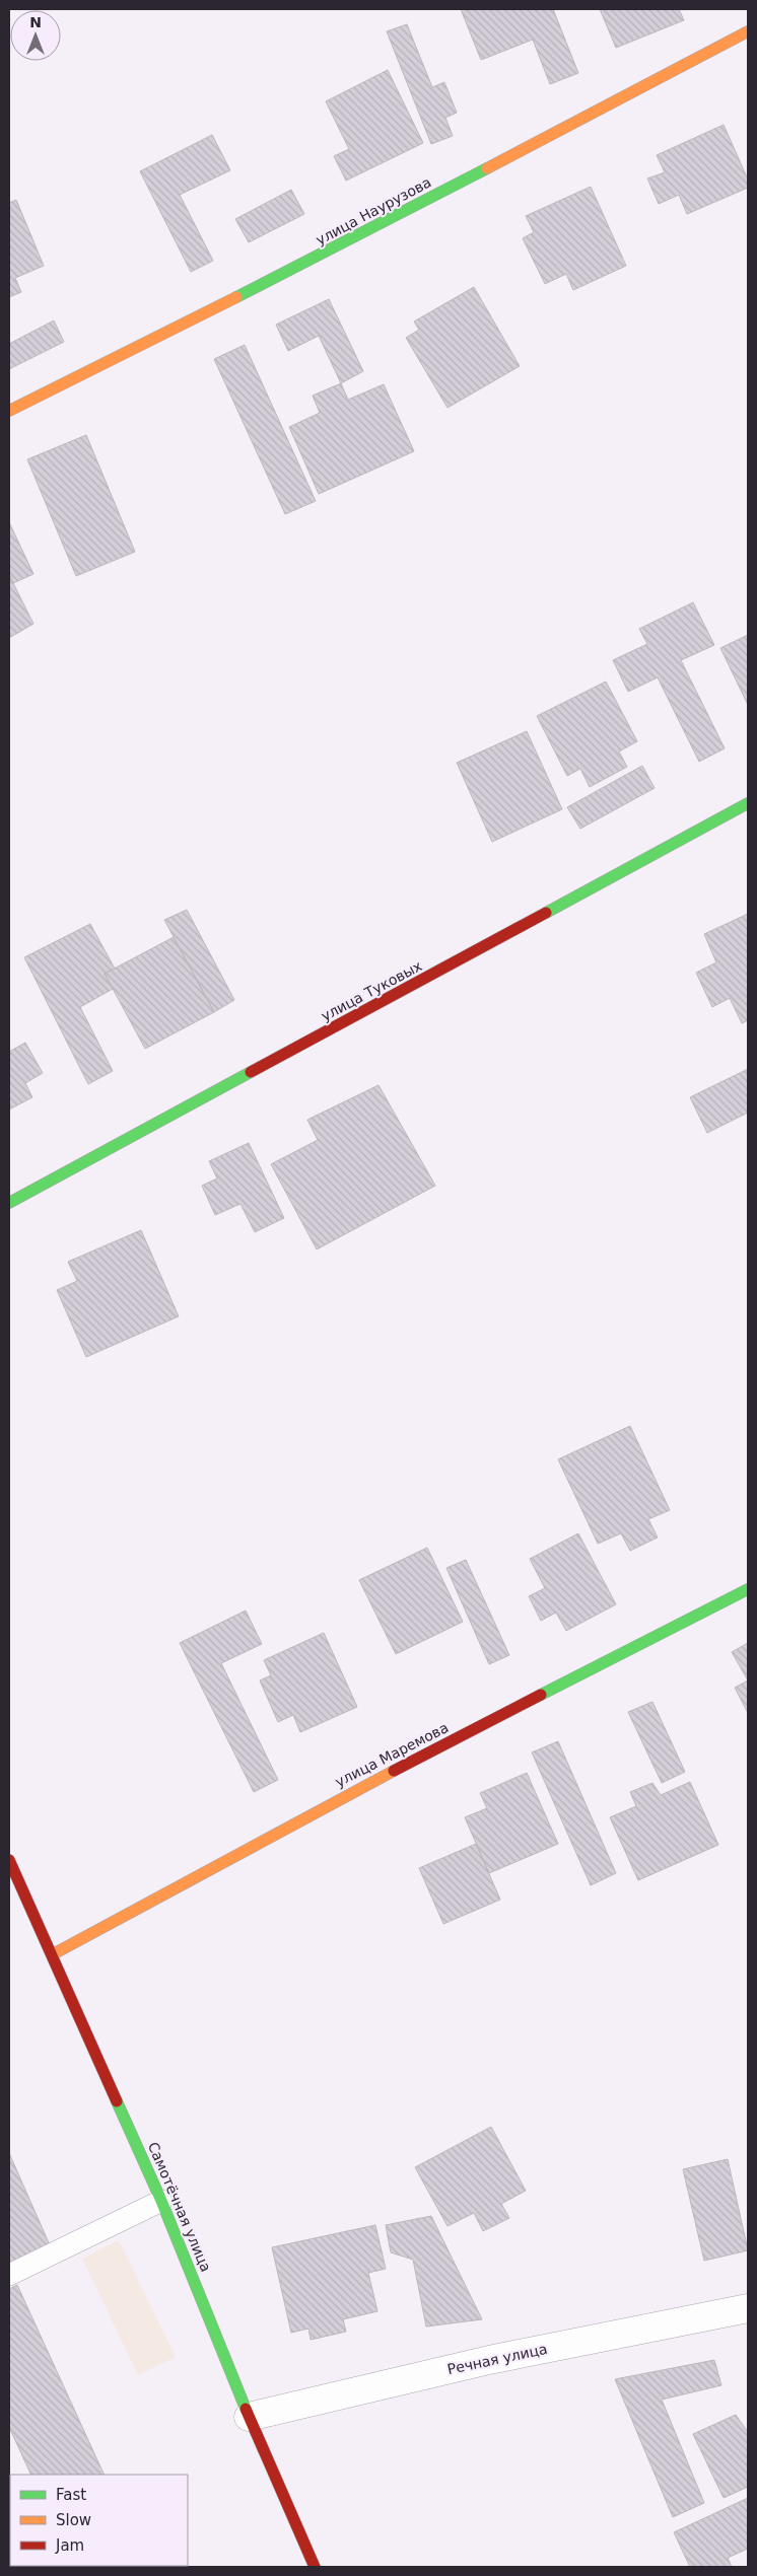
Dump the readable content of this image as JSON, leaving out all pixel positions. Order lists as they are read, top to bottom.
{
  "streets": {
    "street": [
      "улица Наурузова",
      "улица Туковых",
      "улица Маремова",
      "Самотёчная улица",
      "Речная улица"
    ]
  },
  "crossings": [
    ["улица Маремова", "Самотёчная улица"],
    ["Самотёчная улица", "Речная улица"]
  ],
  "legend": ["Fast", "Slow", "Jam"],
  "north": "top"
}
